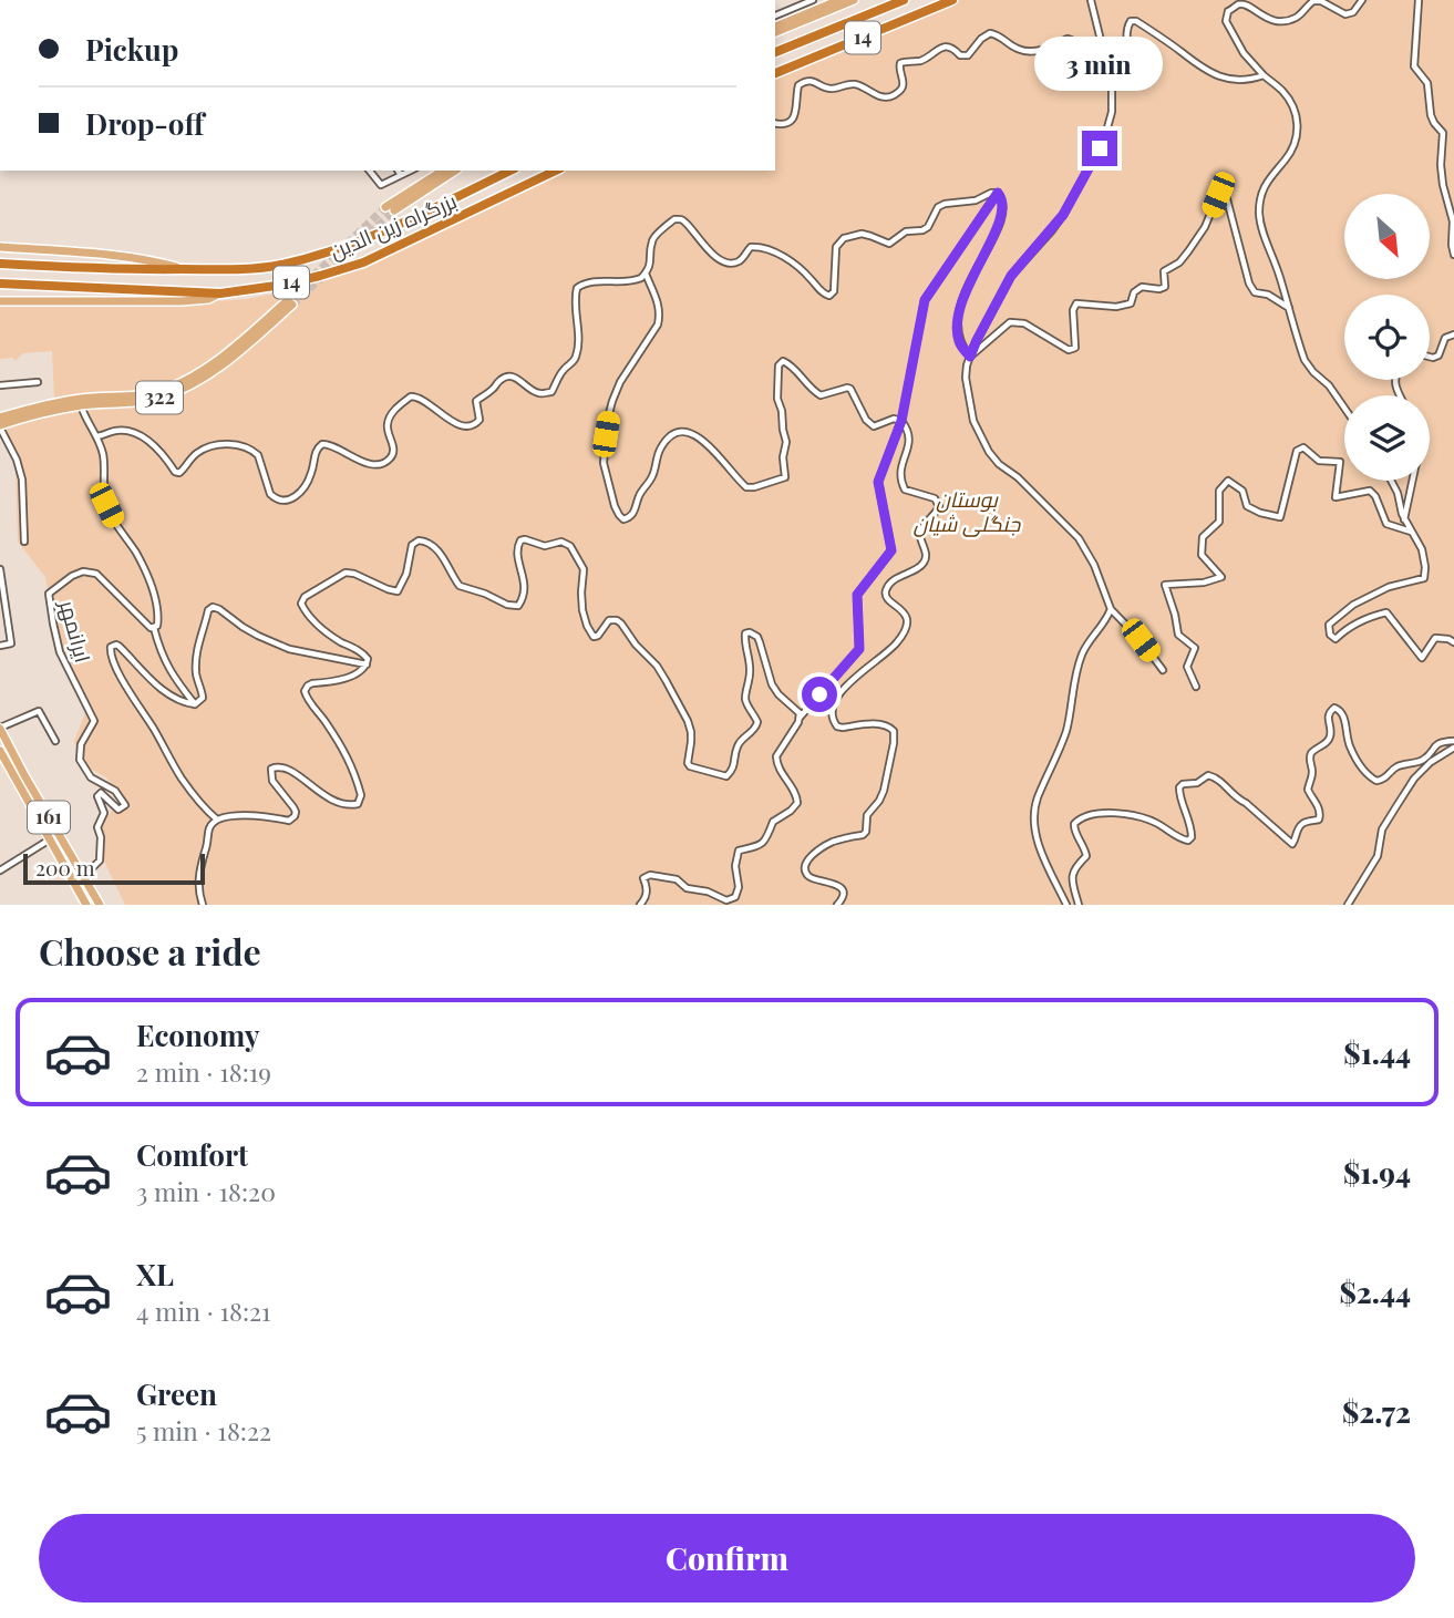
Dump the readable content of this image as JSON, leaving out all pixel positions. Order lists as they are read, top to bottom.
{
  "streets": {
    "highway": ["14", "بزرگراه زین الدین"],
    "main road": ["322", "161"],
    "street": ["ایرانمهر"]
  },
  "crossings": [
    ["ایرانمهر", "161"]
  ],
  "parks": ["بوستان جنگلی شیان"],
  "scale_bar": "200 m",
  "north": "bottom right",
  "page": {
    "banner": ["Pickup", "Drop-off"],
    "bubble": "3 min",
    "scale": "200 m",
    "heading": "Choose a ride",
    "list": [
      {
        "name": "Economy",
        "note": "2 min · 18:19",
        "value": "$1.44"
      },
      {
        "name": "Comfort",
        "note": "3 min · 18:20",
        "value": "$1.94"
      },
      {
        "name": "XL",
        "note": "4 min · 18:21",
        "value": "$2.44"
      },
      {
        "name": "Green",
        "note": "5 min · 18:22",
        "value": "$2.72"
      }
    ],
    "buttons": "Confirm"
  }
}
